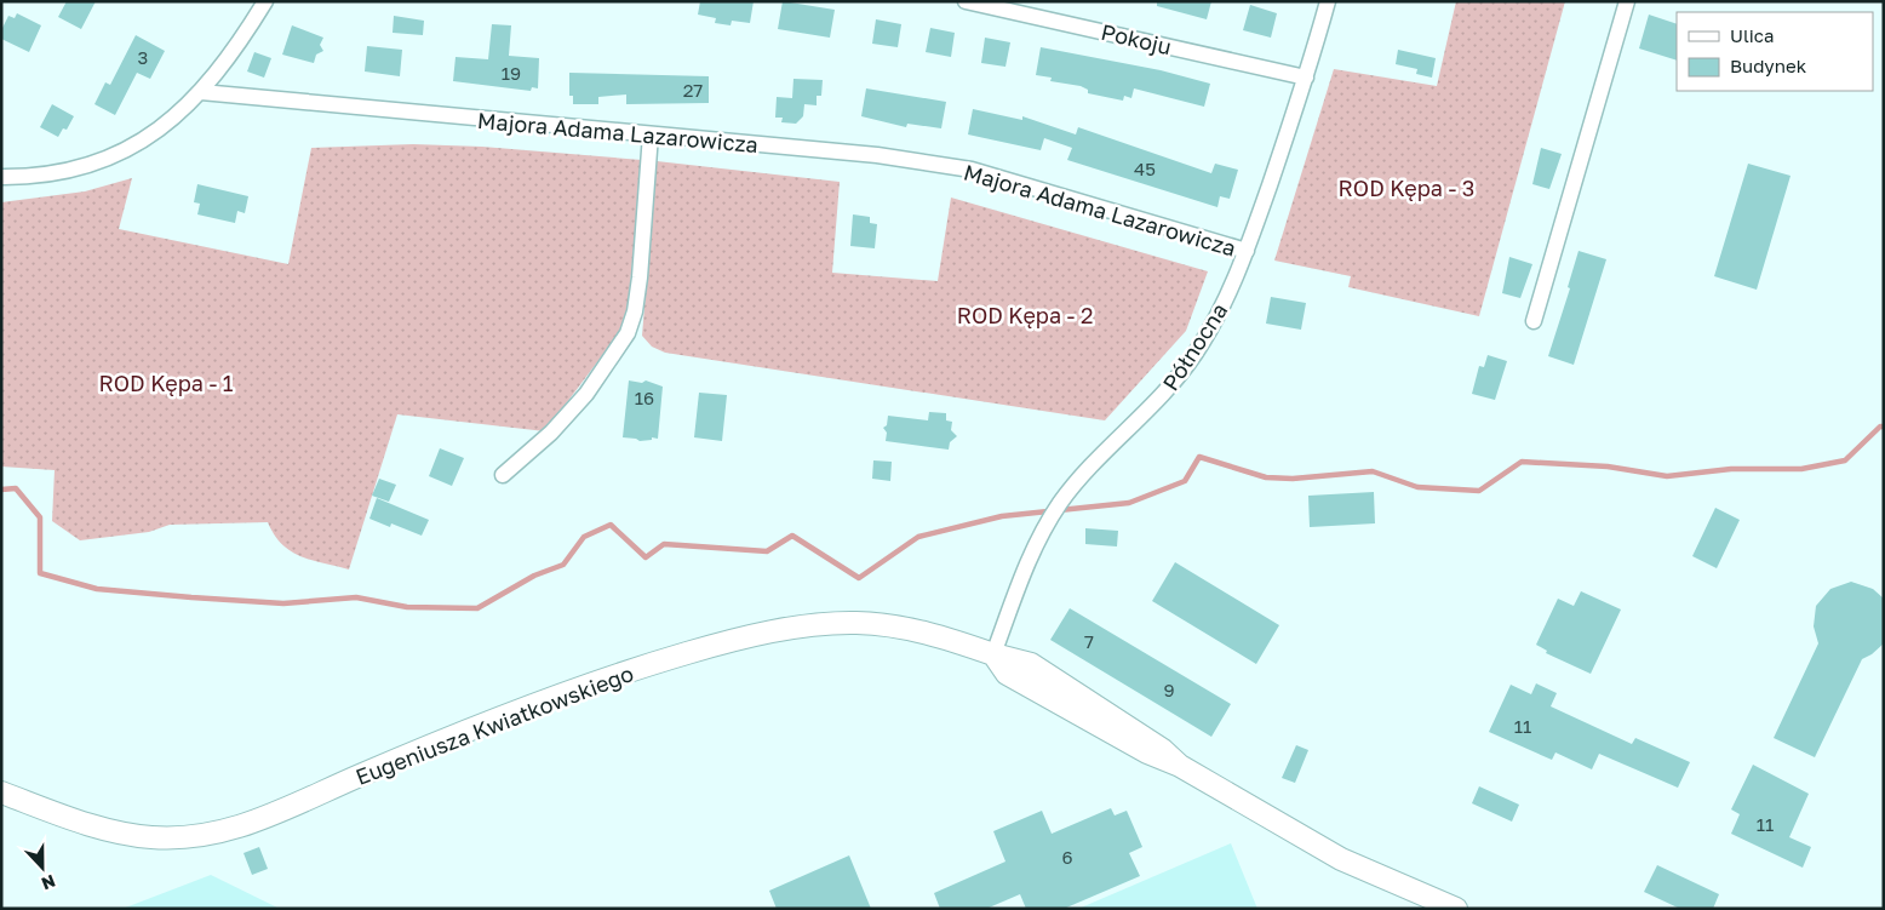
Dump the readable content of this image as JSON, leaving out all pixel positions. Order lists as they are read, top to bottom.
{
  "streets": {
    "street": [
      "Pokoju",
      "Majora Adama Lazarowicza",
      "Północna",
      "Eugeniusza Kwiatkowskiego"
    ]
  },
  "crossings": [
    ["Pokoju", "Północna"],
    ["Majora Adama Lazarowicza", "Północna"],
    ["Północna", "Eugeniusza Kwiatkowskiego"]
  ],
  "parks": ["ROD Kępa - 3", "ROD Kępa - 2", "ROD Kępa - 1"],
  "house_numbers": [
    "3",
    "19",
    "27",
    "45",
    "16",
    "7",
    "9",
    "11",
    "11",
    "6"
  ],
  "legend": ["Ulica", "Budynek"],
  "north": "bottom"
}
